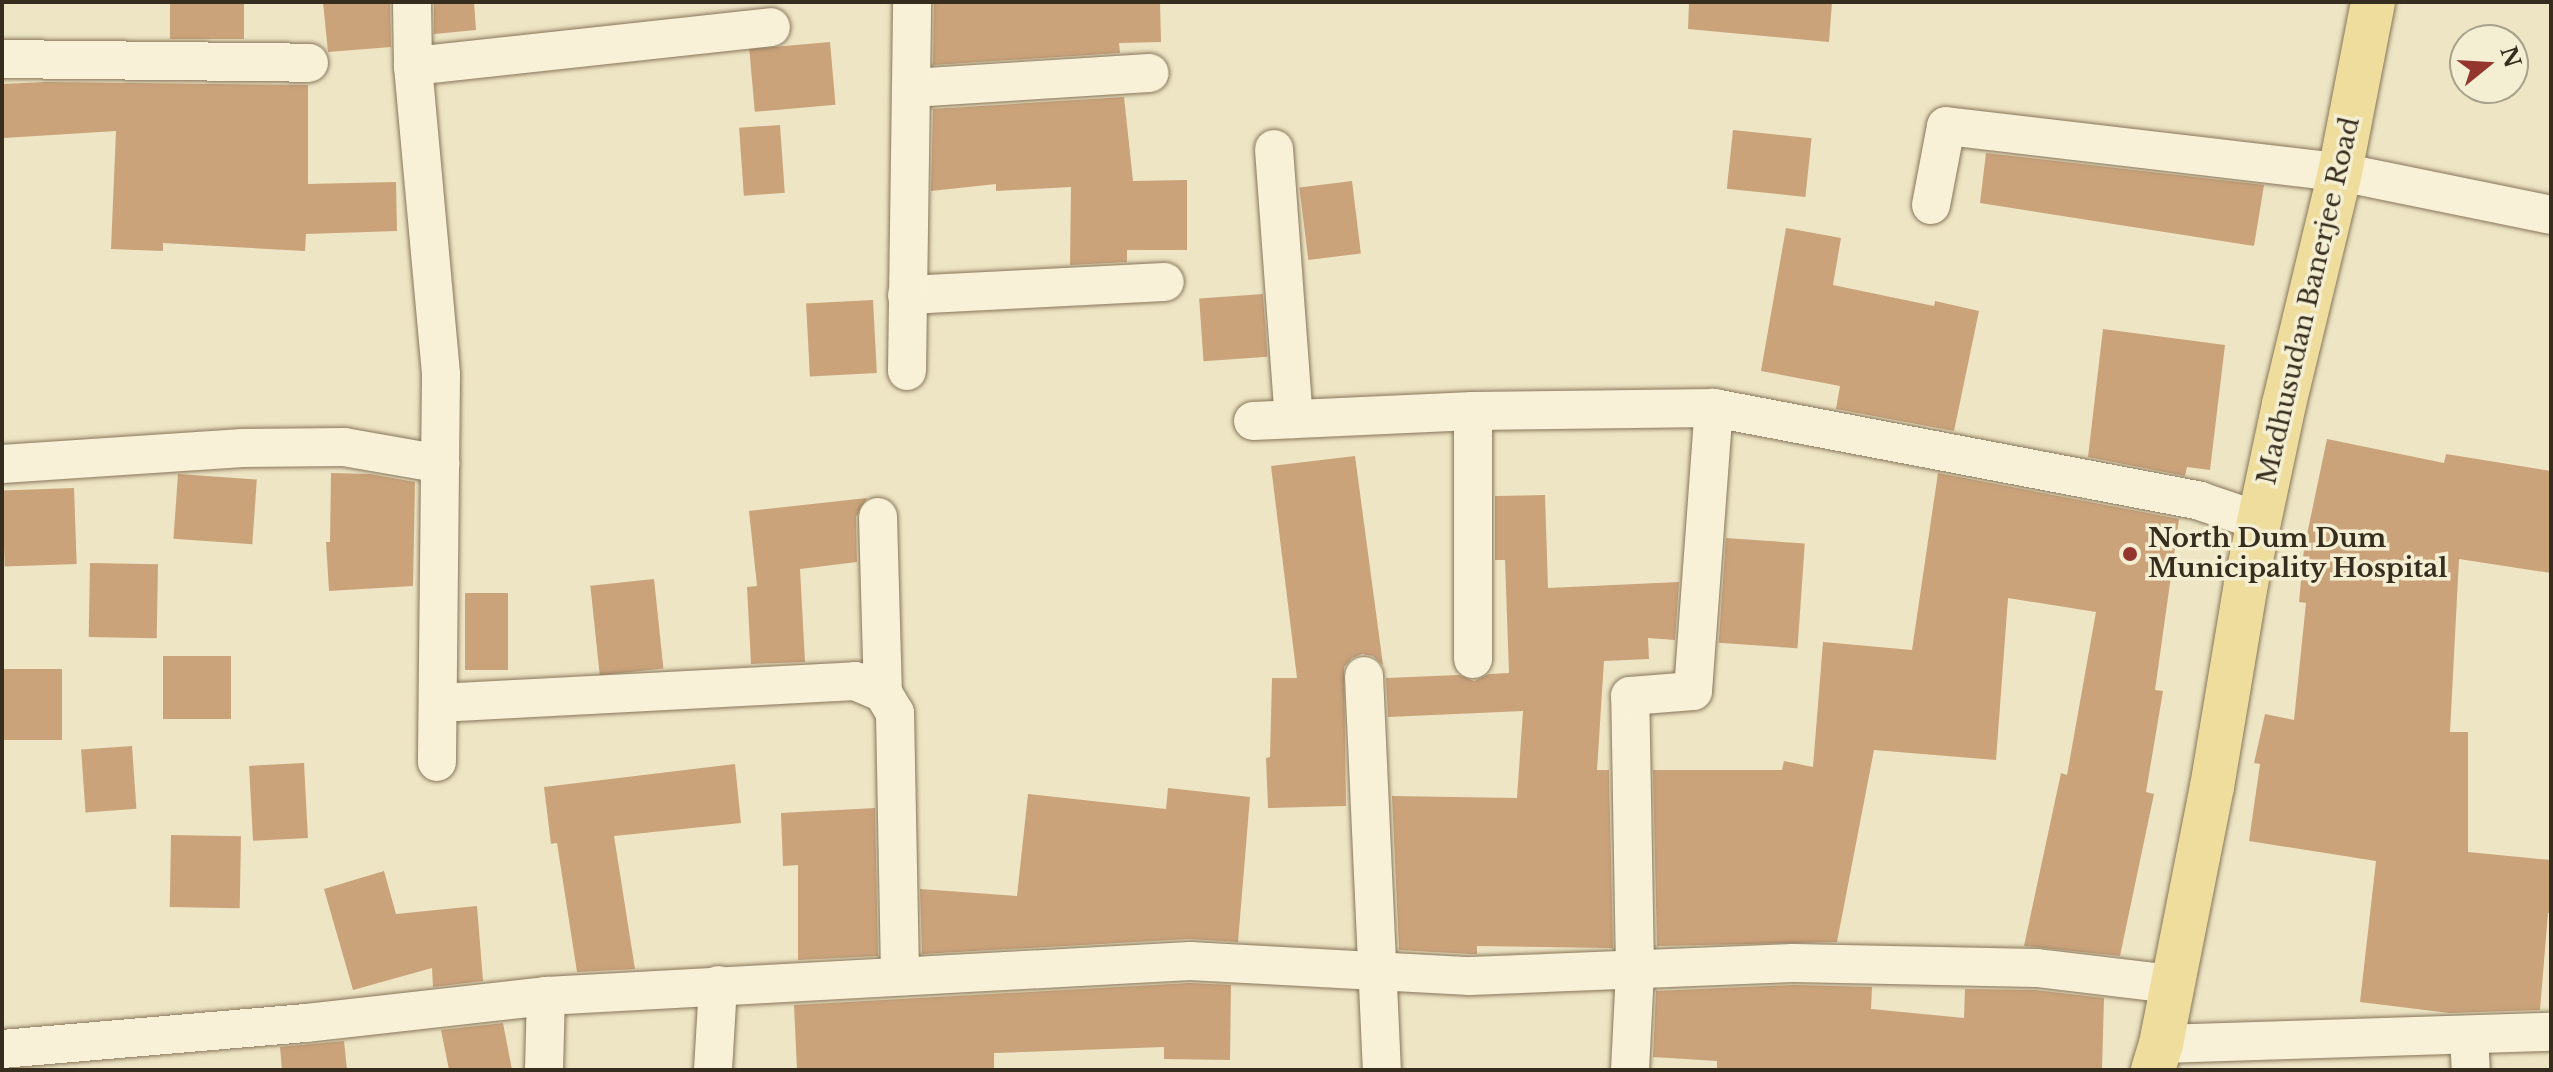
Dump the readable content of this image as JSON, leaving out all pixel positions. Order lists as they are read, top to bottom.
{
  "streets": {
    "main road": ["Madhusudan Banerjee Road"]
  },
  "places": ["North Dum Dum Municipality Hospital"],
  "north": "right"
}
